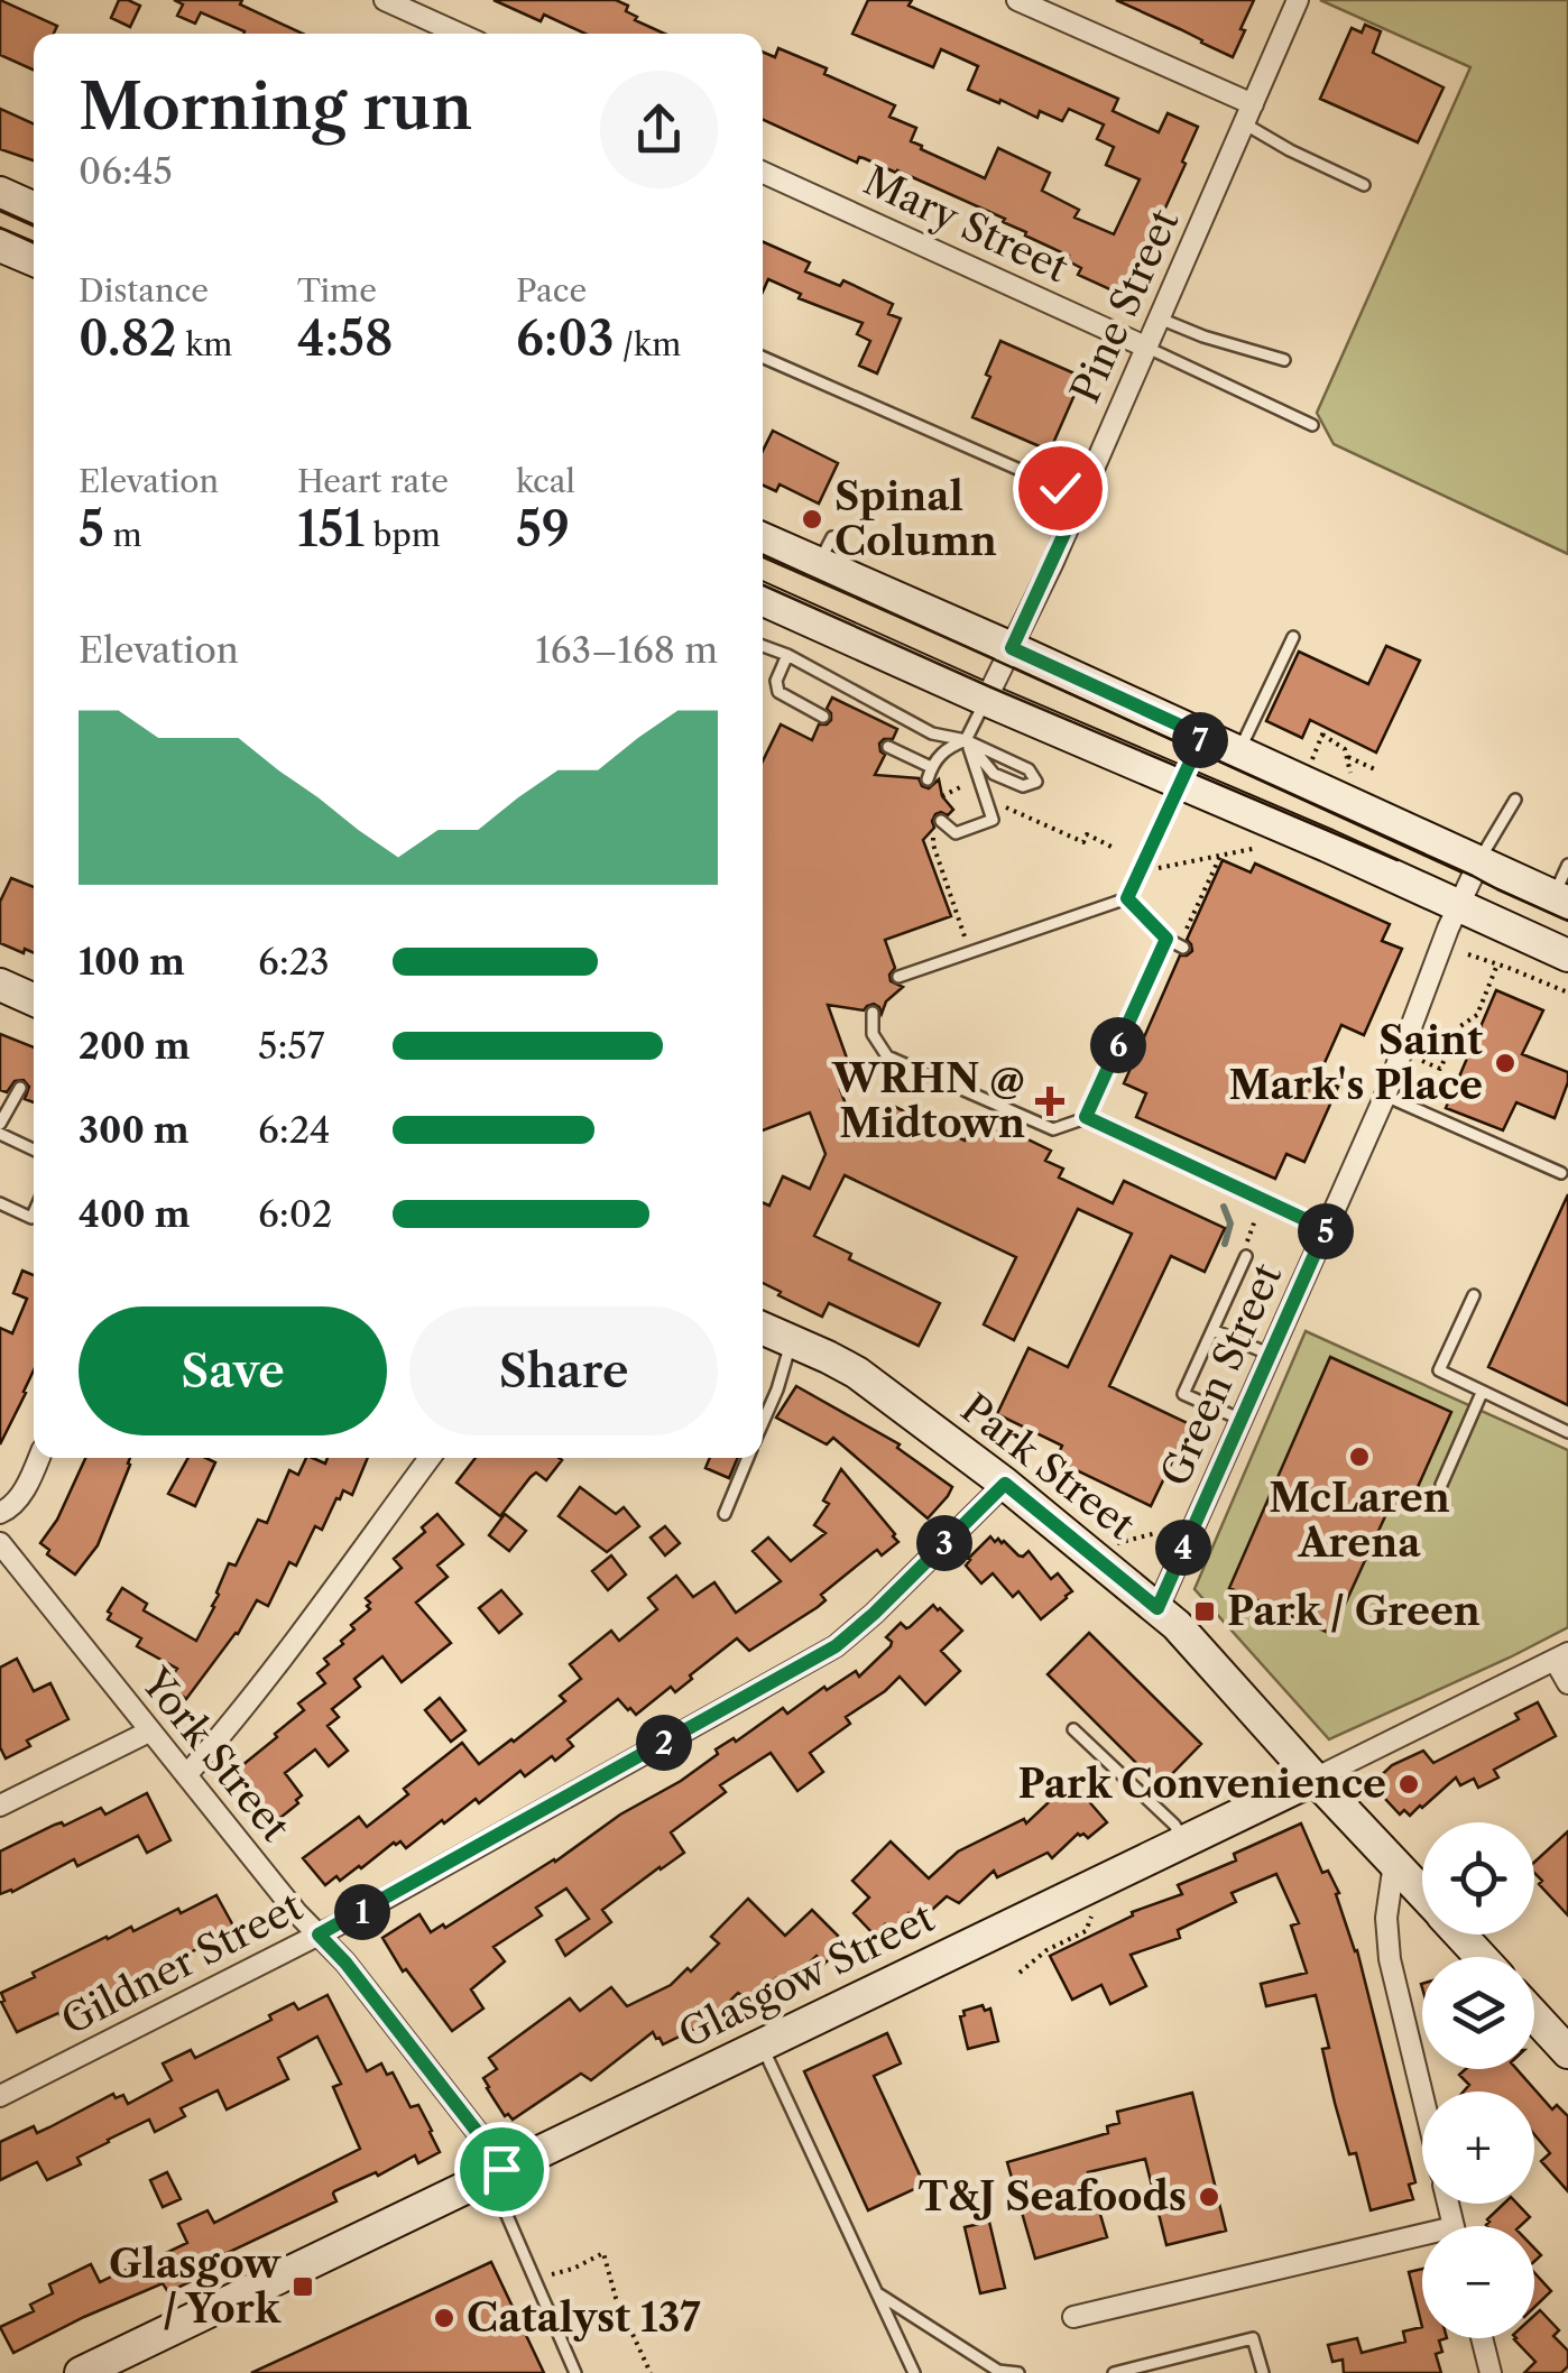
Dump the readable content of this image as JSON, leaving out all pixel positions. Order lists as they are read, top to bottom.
{
  "streets": {
    "street": [
      "Mary Street",
      "Pine Street",
      "Green Street",
      "Park Street",
      "York Street",
      "Gildner Street",
      "Glasgow Street"
    ]
  },
  "crossings": [
    ["Mary Street", "Pine Street"],
    ["Green Street", "Park Street"],
    ["Park Street", "Gildner Street"],
    ["Park Street", "Glasgow Street"],
    ["York Street", "Gildner Street"],
    ["York Street", "Glasgow Street"]
  ],
  "places": {
    "other": [
      "Spinal Column",
      "Saint Mark's Place",
      "McLaren Arena",
      "Park Convenience",
      "T&J Seafoods",
      "Catalyst 137"
    ],
    "health": ["WRHN @ Midtown"],
    "transit": ["Park / Green", "Glasgow / York"]
  },
  "page": {
    "heading": ["Morning run", "06:45"],
    "stats": [
      ["Distance", "0.82 km"],
      ["Time", "4:58"],
      ["Pace", "6:03 /km"],
      ["Elevation", "5 m"],
      ["Heart rate", "151 bpm"],
      ["kcal", "59"]
    ],
    "chart": ["Elevation", "163–168 m"],
    "pins": [
      "7",
      "6",
      "5",
      "3",
      "4",
      "2",
      "1"
    ],
    "list": [
      {
        "name": "100 m",
        "note": "6:23"
      },
      {
        "name": "200 m",
        "note": "5:57"
      },
      {
        "name": "300 m",
        "note": "6:24"
      },
      {
        "name": "400 m",
        "note": "6:02"
      }
    ],
    "buttons": ["Save", "Share"],
    "map_buttons": ["+", "−"]
  }
}
